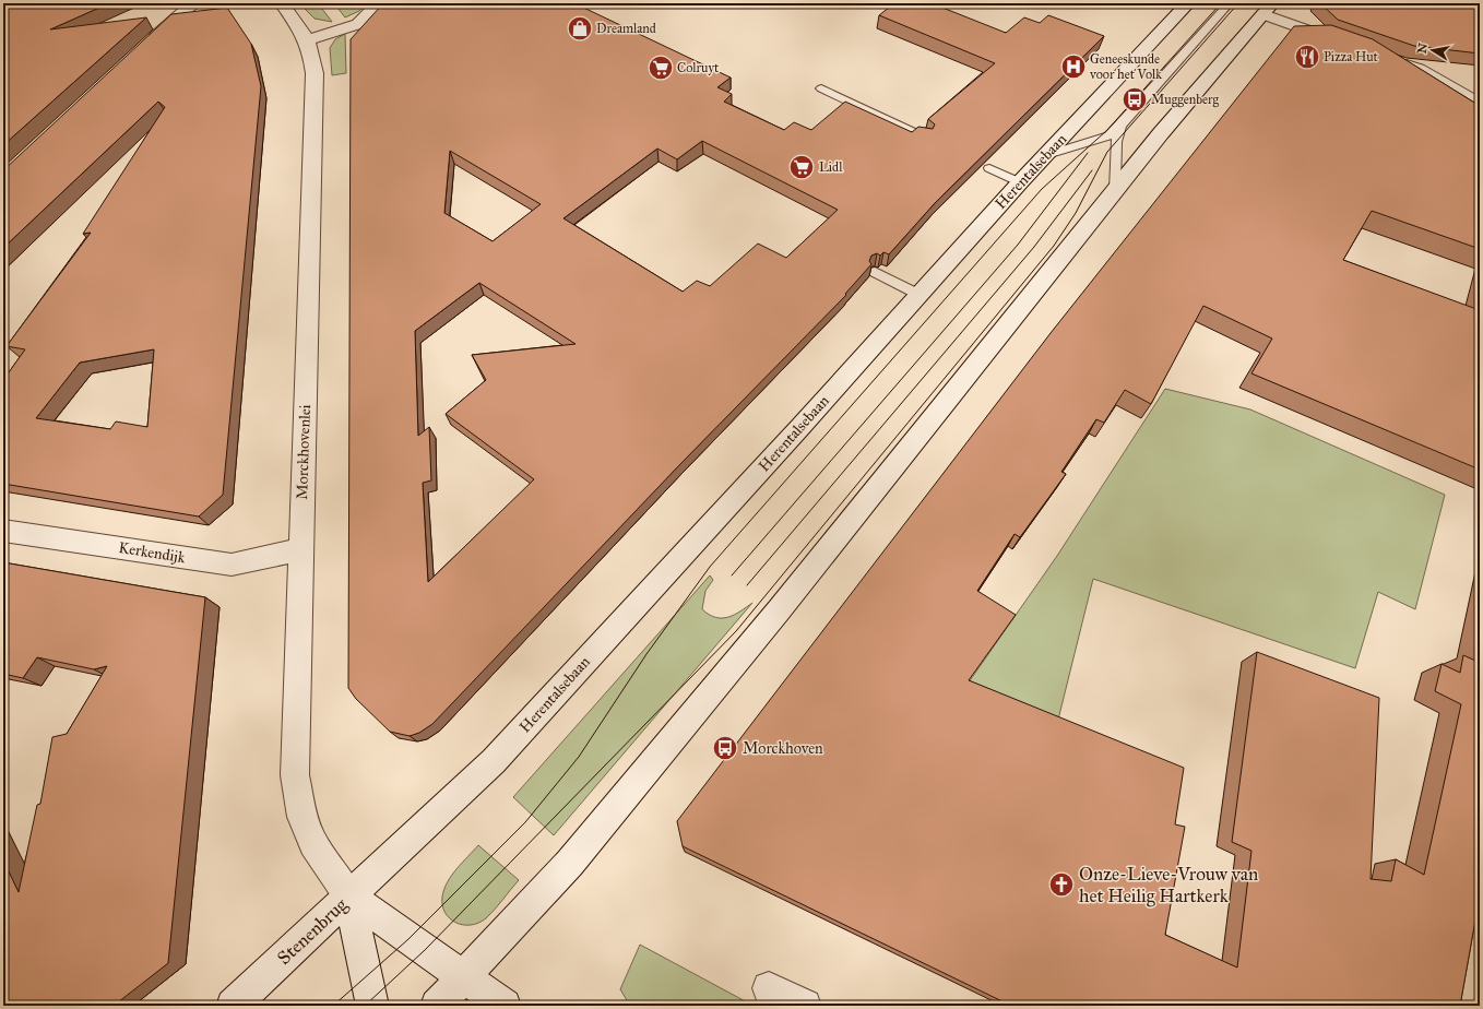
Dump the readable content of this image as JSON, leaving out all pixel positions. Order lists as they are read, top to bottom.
{
  "streets": {
    "main road": [
      "Herentalsebaan",
      "Morckhovenlei",
      "Kerkendijk",
      "Stenenbrug"
    ]
  },
  "crossings": [
    ["Herentalsebaan", "Stenenbrug"],
    ["Morckhovenlei", "Kerkendijk"],
    ["Morckhovenlei", "Stenenbrug"]
  ],
  "places": {
    "shop": ["Dreamland"],
    "restaurant": ["Pizza Hut"],
    "hospital": ["Geneeskunde voor het Volk"],
    "supermarket": ["Colruyt", "Lidl"],
    "bus stop": ["Muggenberg", "Morckhoven"],
    "church": ["Onze-Lieve-Vrouw van het Heilig Hartkerk"]
  },
  "north": "left"
}
